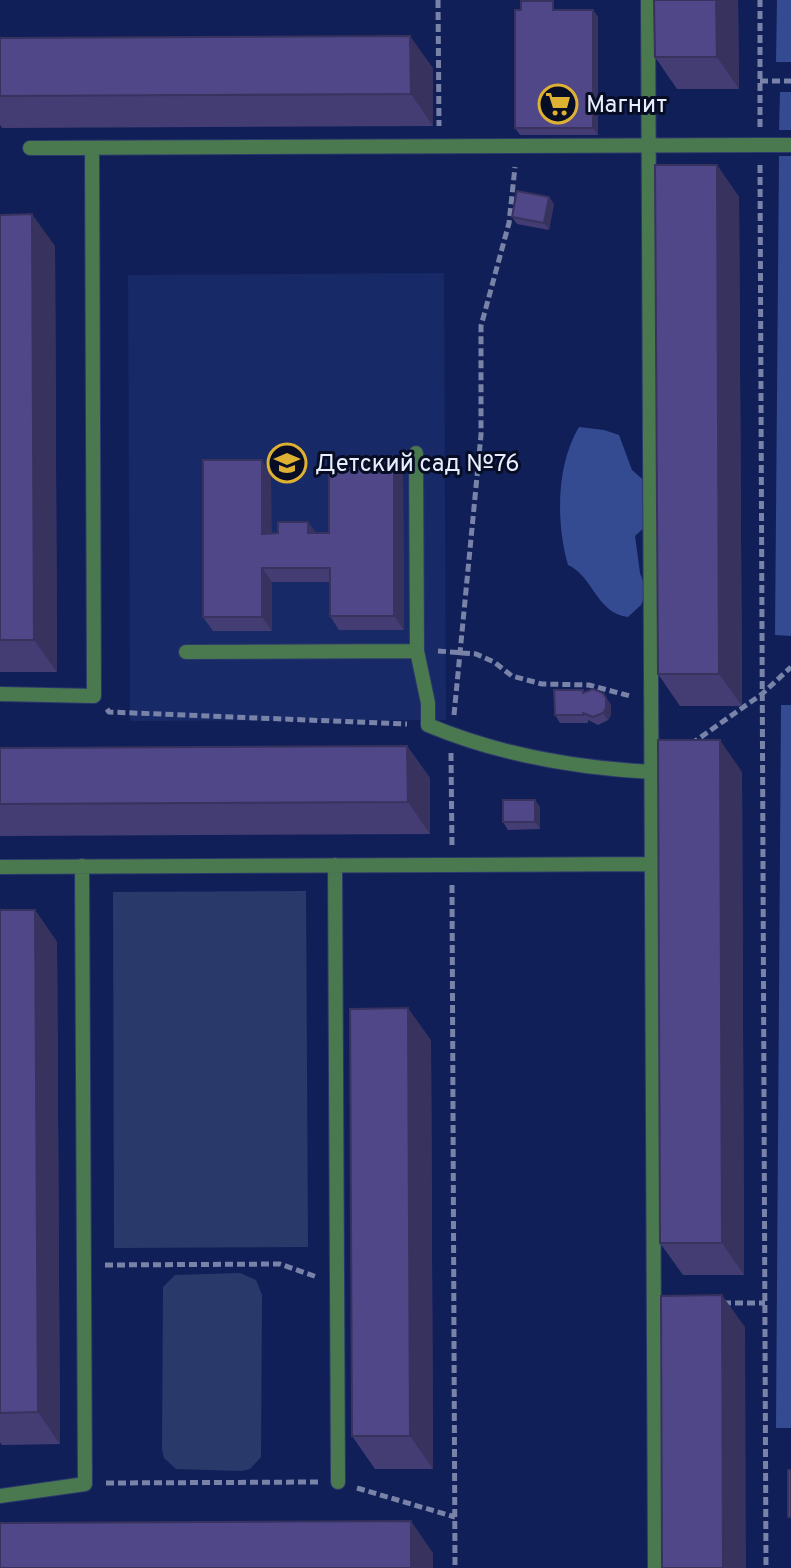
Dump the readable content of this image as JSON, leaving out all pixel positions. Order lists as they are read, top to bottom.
{
  "places": {
    "supermarket": ["Магнит"],
    "school or university": ["Детский сад №76"]
  }
}
